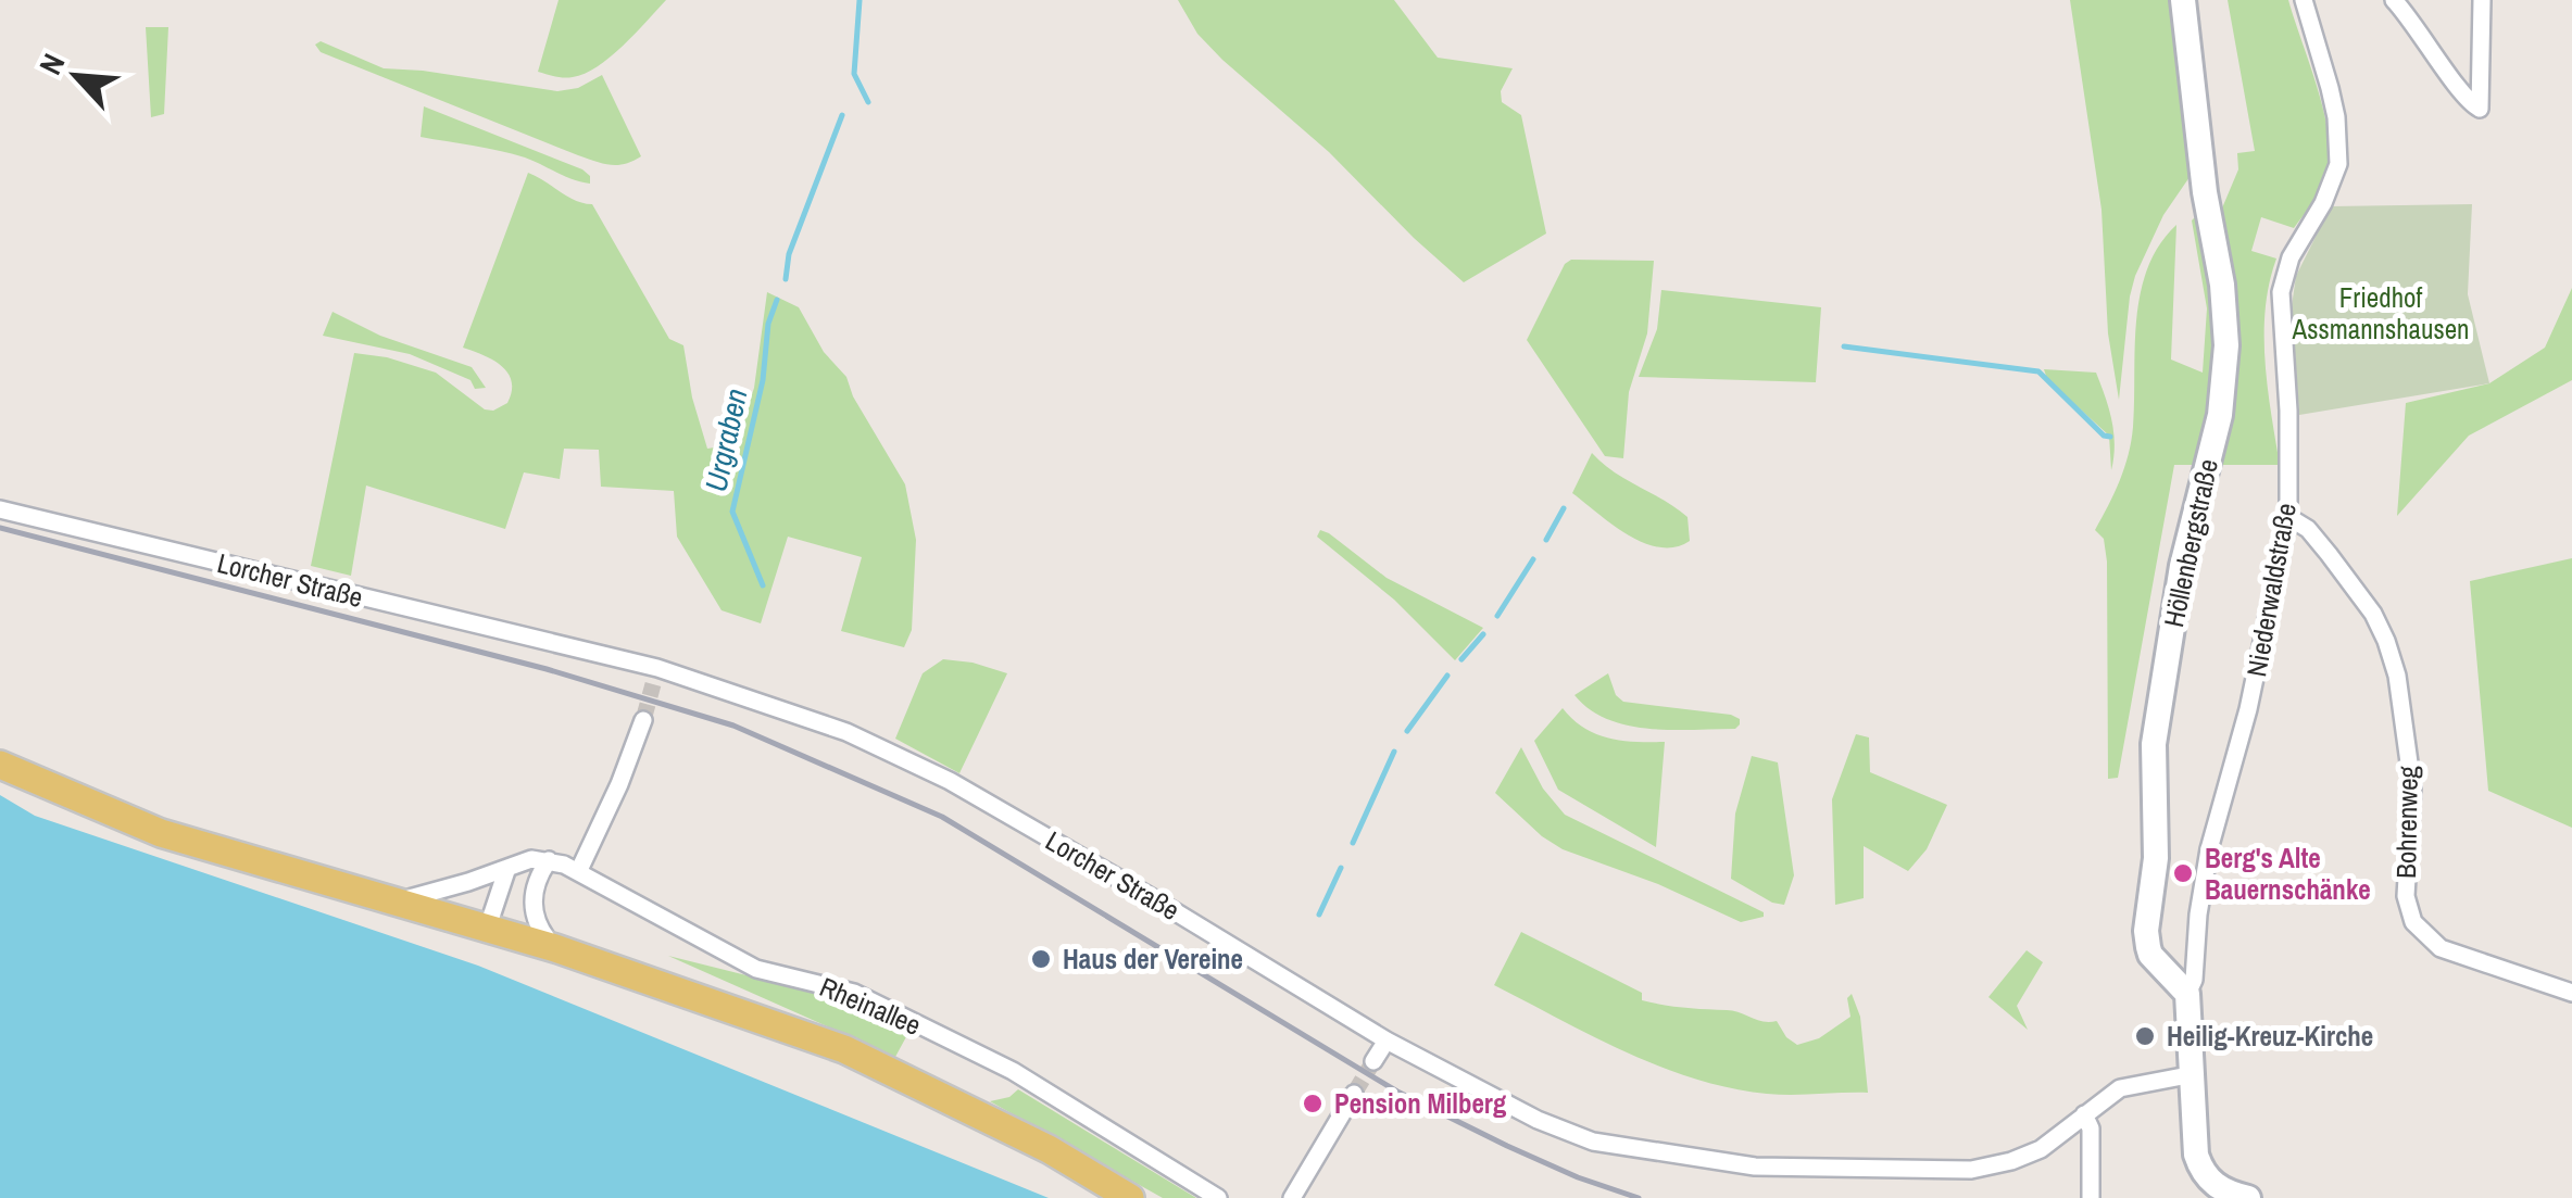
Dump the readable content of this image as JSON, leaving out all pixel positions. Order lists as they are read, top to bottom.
{
  "streets": {
    "main road": ["Höllenbergstraße"],
    "street": [
      "Lorcher Straße",
      "Niederwaldstraße",
      "Bohrenweg",
      "Rheinallee"
    ]
  },
  "crossings": [
    ["Höllenbergstraße", "Niederwaldstraße"],
    ["Niederwaldstraße", "Bohrenweg"]
  ],
  "water": ["Urgraben"],
  "parks": ["Friedhof Assmannshausen"],
  "places": [
    "Berg's Alte Bauernschänke",
    "Haus der Vereine",
    "Heilig-Kreuz-Kirche",
    "Pension Milberg"
  ],
  "north": "top left"
}
